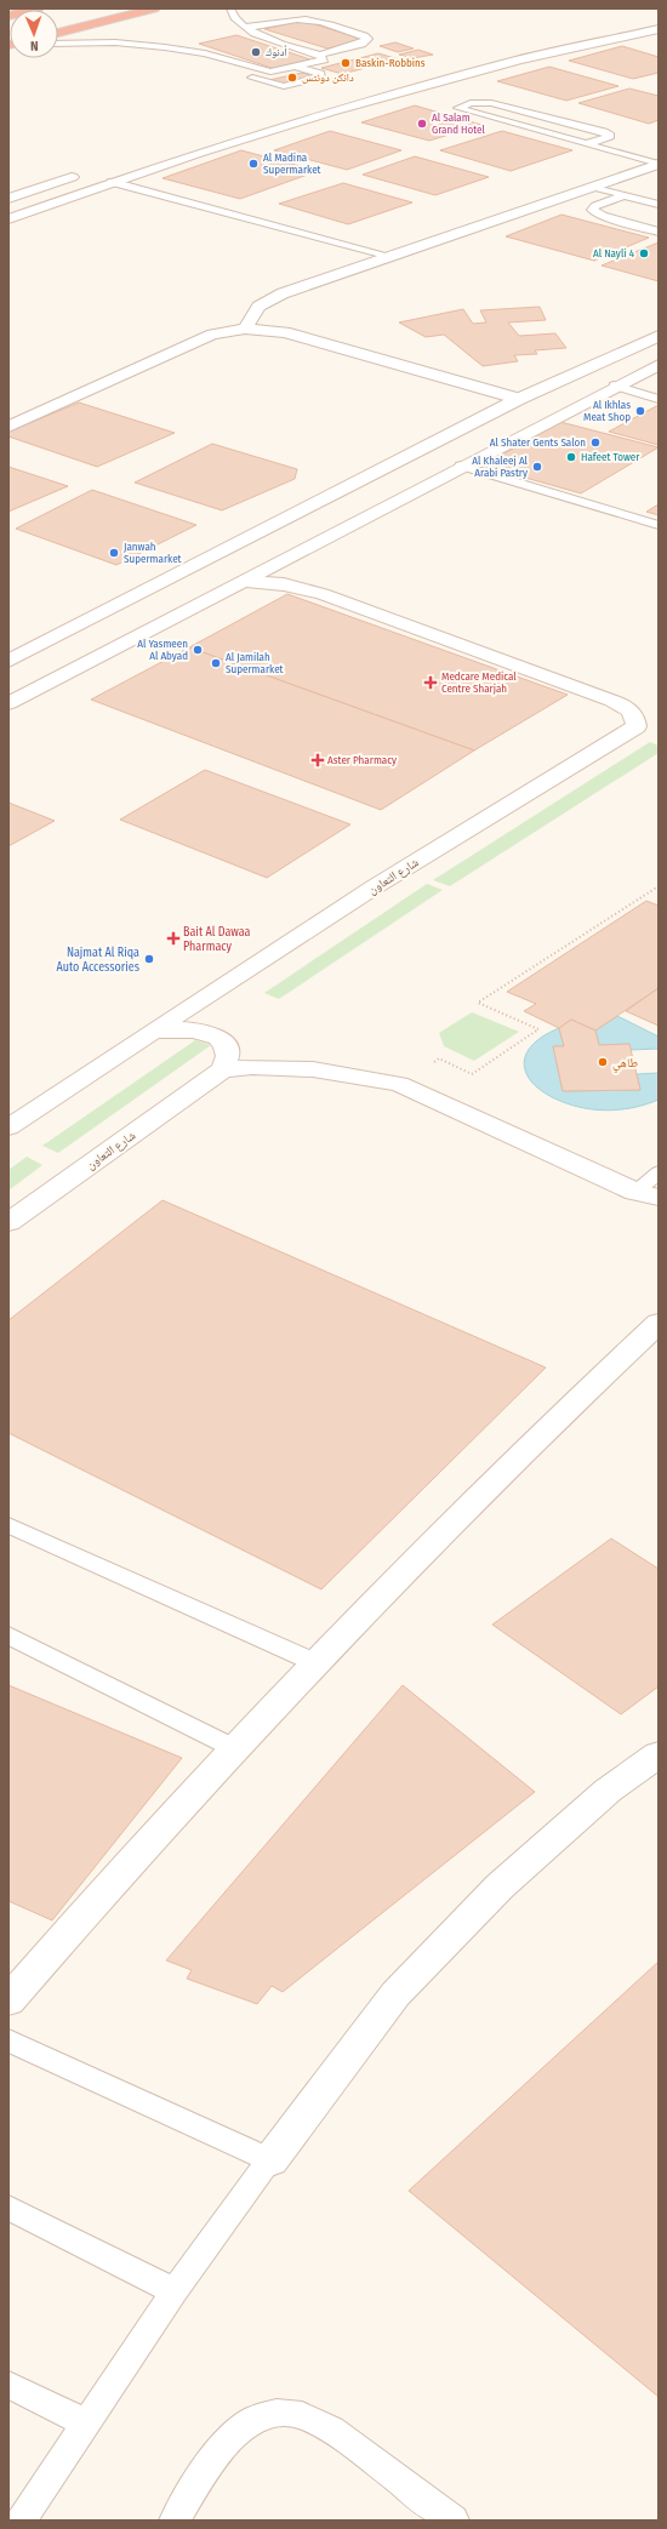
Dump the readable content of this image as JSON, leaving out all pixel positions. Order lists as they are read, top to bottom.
{
  "streets": {
    "street": ["شارع التعاون"]
  },
  "places": {
    "other": [
      "أدنوك",
      "Baskin-Robbins",
      "دانكن دونتس",
      "Al Salam Grand Hotel",
      "Al Madina Supermarket",
      "Al Nayli 4",
      "Al Ikhlas Meat Shop",
      "Al Shater Gents Salon",
      "Hafeet Tower",
      "Al Khaleej Al Arabi Pastry",
      "Janwah Supermarket",
      "Al Yasmeen Al Abyad",
      "Al Jamilah Supermarket",
      "Najmat Al Riqa Auto Accessories",
      "طاهي"
    ],
    "health": ["Medcare Medical Centre Sharjah", "Aster Pharmacy", "Bait Al Dawaa Pharmacy"]
  },
  "north": "bottom"
}
